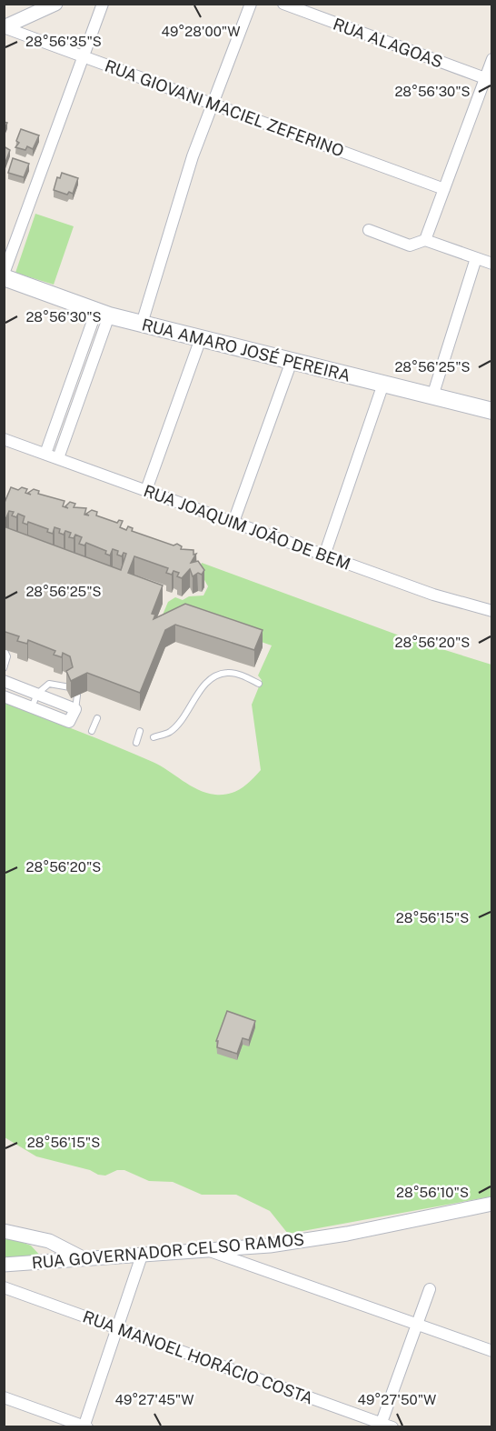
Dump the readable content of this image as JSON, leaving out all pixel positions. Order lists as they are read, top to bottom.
{
  "streets": {
    "main road": ["RUA AMARO JOSÉ PEREIRA"],
    "street": [
      "RUA ALAGOAS",
      "RUA GIOVANI MACIEL ZEFERINO",
      "RUA JOAQUIM JOÃO DE BEM",
      "RUA GOVERNADOR CELSO RAMOS",
      "RUA MANOEL HORÁCIO COSTA"
    ]
  },
  "coordinates": [
    "49°28'00\"W",
    "28°56'35\"S",
    "28°56'30\"S",
    "28°56'25\"S",
    "28°56'20\"S",
    "28°56'15\"S",
    "28°56'10\"S",
    "49°27'45\"W",
    "49°27'50\"W"
  ]
}
